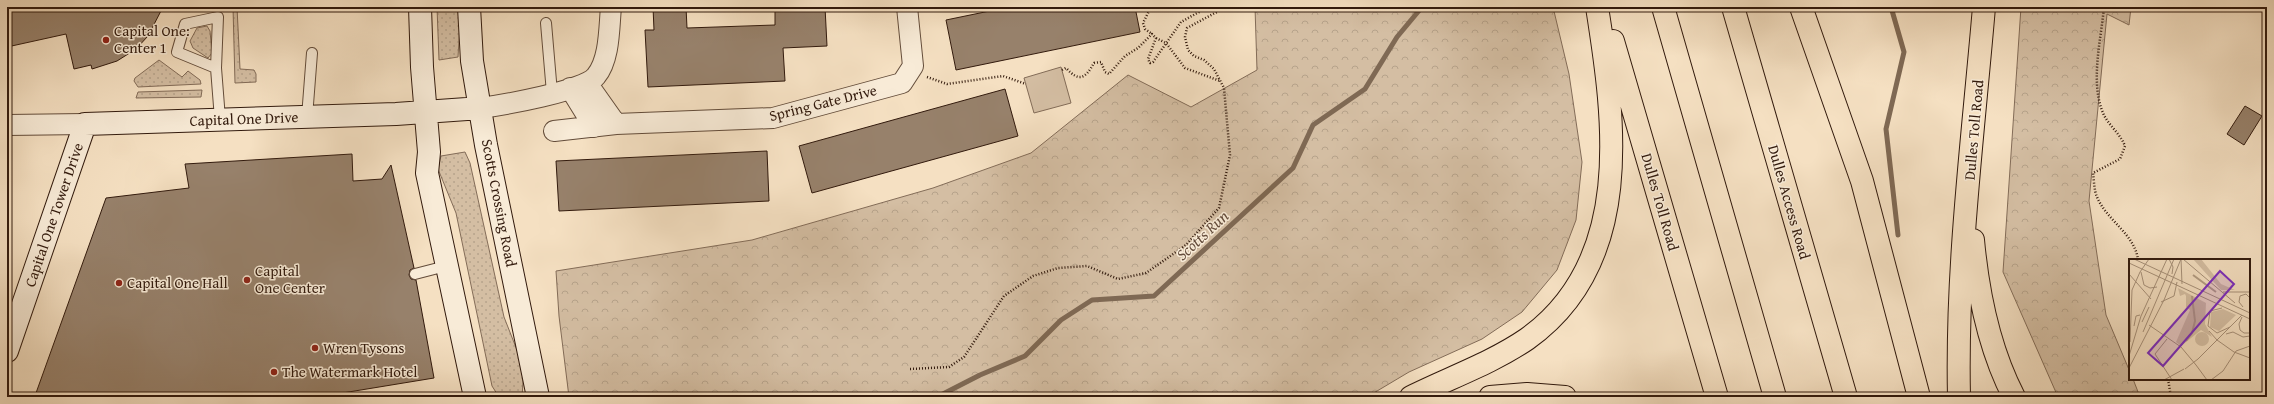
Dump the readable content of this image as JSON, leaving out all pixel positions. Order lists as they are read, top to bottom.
{
  "streets": {
    "highway": ["Dulles Toll Road", "Dulles Access Road"],
    "main road": ["Capital One Drive", "Scotts Crossing Road", "Capital One Tower Drive"],
    "street": ["Spring Gate Drive"]
  },
  "crossings": [
    ["Capital One Drive", "Scotts Crossing Road"],
    ["Capital One Drive", "Capital One Tower Drive"]
  ],
  "water": ["Scotts Run"],
  "places": [
    "Capital One: Center 1",
    "Capital One Center",
    "Capital One Hall",
    "Wren Tysons",
    "The Watermark Hotel"
  ]
}
